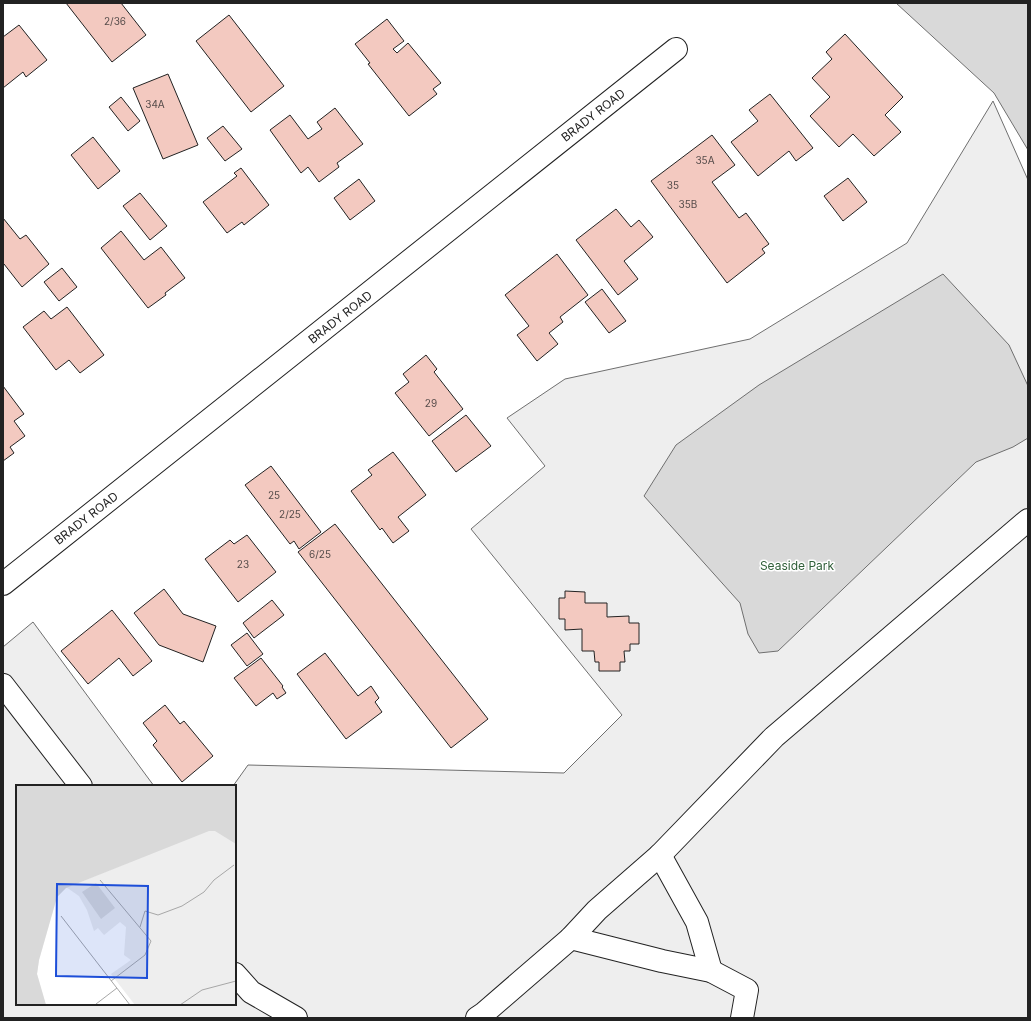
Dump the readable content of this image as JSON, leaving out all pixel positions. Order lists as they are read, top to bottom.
{
  "streets": {
    "street": ["BRADY ROAD"]
  },
  "parks": ["Seaside Park"],
  "house_numbers": [
    "2/36",
    "34A",
    "35A",
    "35",
    "35B",
    "29",
    "25",
    "2/25",
    "6/25",
    "23"
  ]
}
